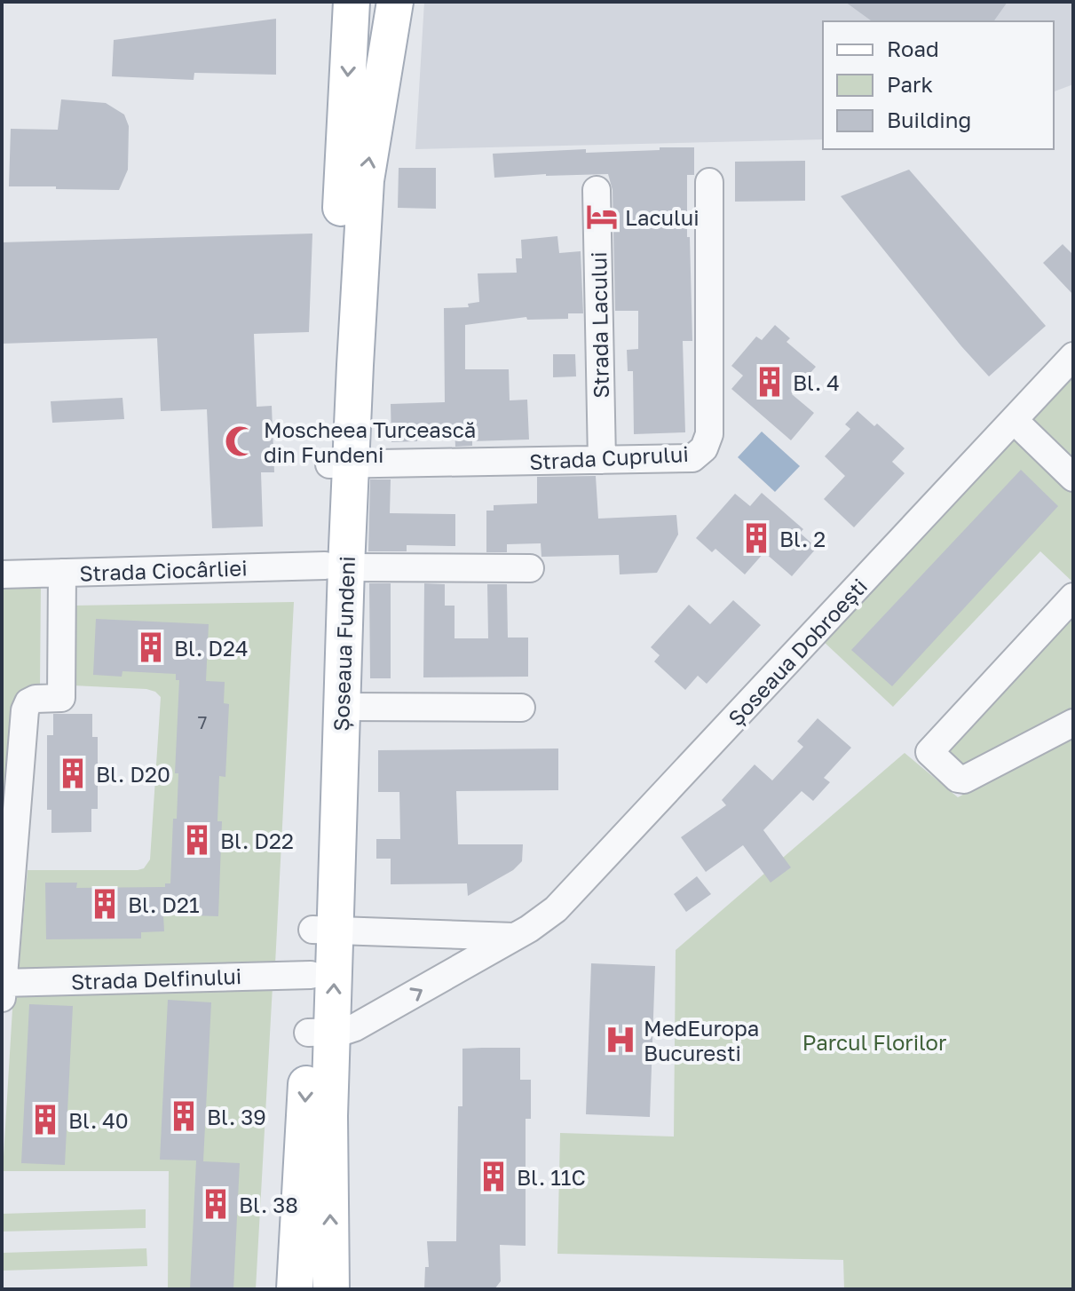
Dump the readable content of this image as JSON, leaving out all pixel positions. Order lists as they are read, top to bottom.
{
  "streets": {
    "main road": ["Șoseaua Fundeni"],
    "street": [
      "Strada Lacului",
      "Strada Cuprului",
      "Strada Ciocârliei",
      "Șoseaua Dobroești",
      "Strada Delfinului"
    ]
  },
  "crossings": [
    ["Strada Lacului", "Strada Cuprului"],
    ["Strada Cuprului", "Șoseaua Fundeni"],
    ["Strada Ciocârliei", "Șoseaua Fundeni"],
    ["Șoseaua Fundeni", "Șoseaua Dobroești"],
    ["Șoseaua Fundeni", "Strada Delfinului"]
  ],
  "parks": ["Parcul Florilor"],
  "places": {
    "hotel": ["Lacului"],
    "building": [
      "Bl. 4",
      "Bl. 2",
      "Bl. D24",
      "Bl. D20",
      "Bl. D22",
      "Bl. D21",
      "Bl. 39",
      "Bl. 40",
      "Bl. 11C",
      "Bl. 38"
    ],
    "mosque": ["Moscheea Turcească din Fundeni"],
    "hospital": ["MedEuropa Bucuresti"]
  },
  "house_numbers": ["7"],
  "legend": ["Road", "Park", "Building"]
}
